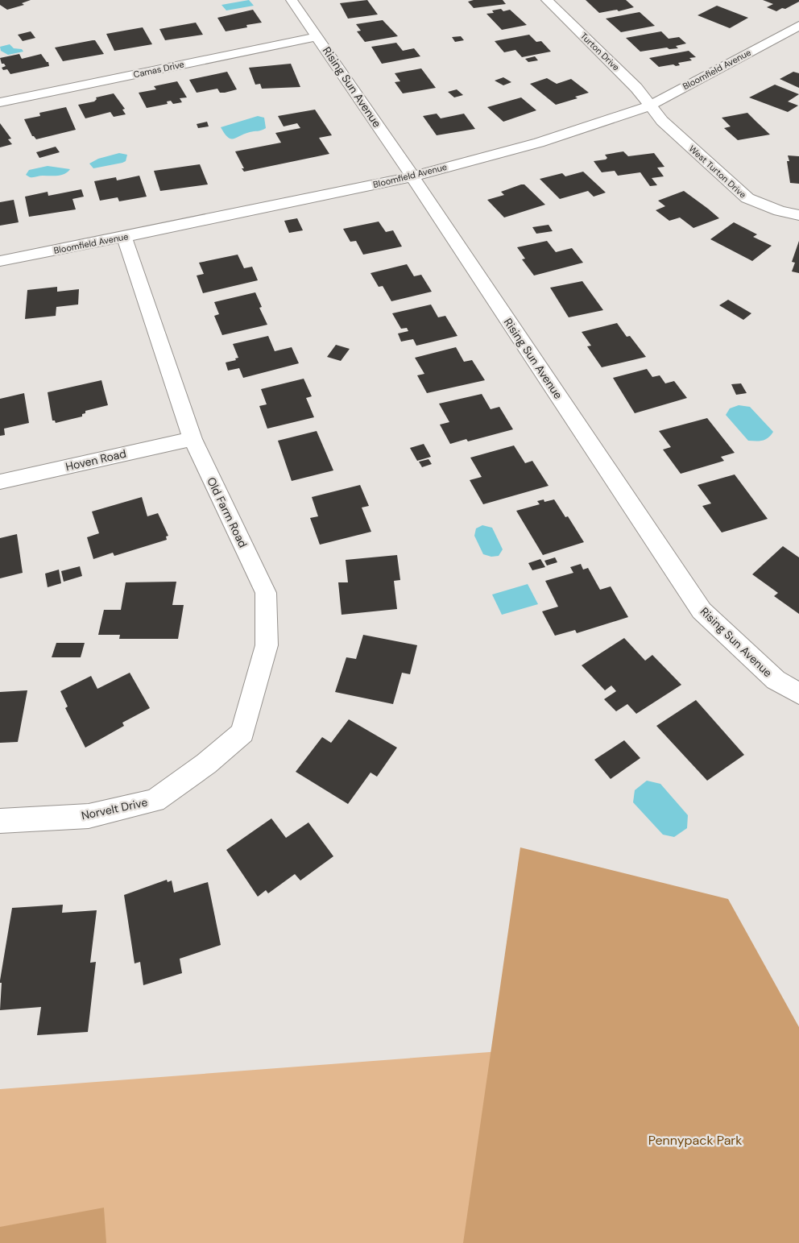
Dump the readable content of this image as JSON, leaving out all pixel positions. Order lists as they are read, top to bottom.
{
  "streets": {
    "street": [
      "Turton Drive",
      "Camas Drive",
      "Bloomfield Avenue",
      "Rising Sun Avenue",
      "West Turton Drive",
      "Hoven Road",
      "Old Farm Road",
      "Norvelt Drive"
    ]
  },
  "crossings": [
    ["Turton Drive", "Bloomfield Avenue"],
    ["Turton Drive", "West Turton Drive"],
    ["Camas Drive", "Rising Sun Avenue"],
    ["Bloomfield Avenue", "Rising Sun Avenue"],
    ["Bloomfield Avenue", "West Turton Drive"],
    ["Bloomfield Avenue", "Old Farm Road"],
    ["Hoven Road", "Old Farm Road"],
    ["Old Farm Road", "Norvelt Drive"]
  ],
  "parks": ["Pennypack Park"]
}
